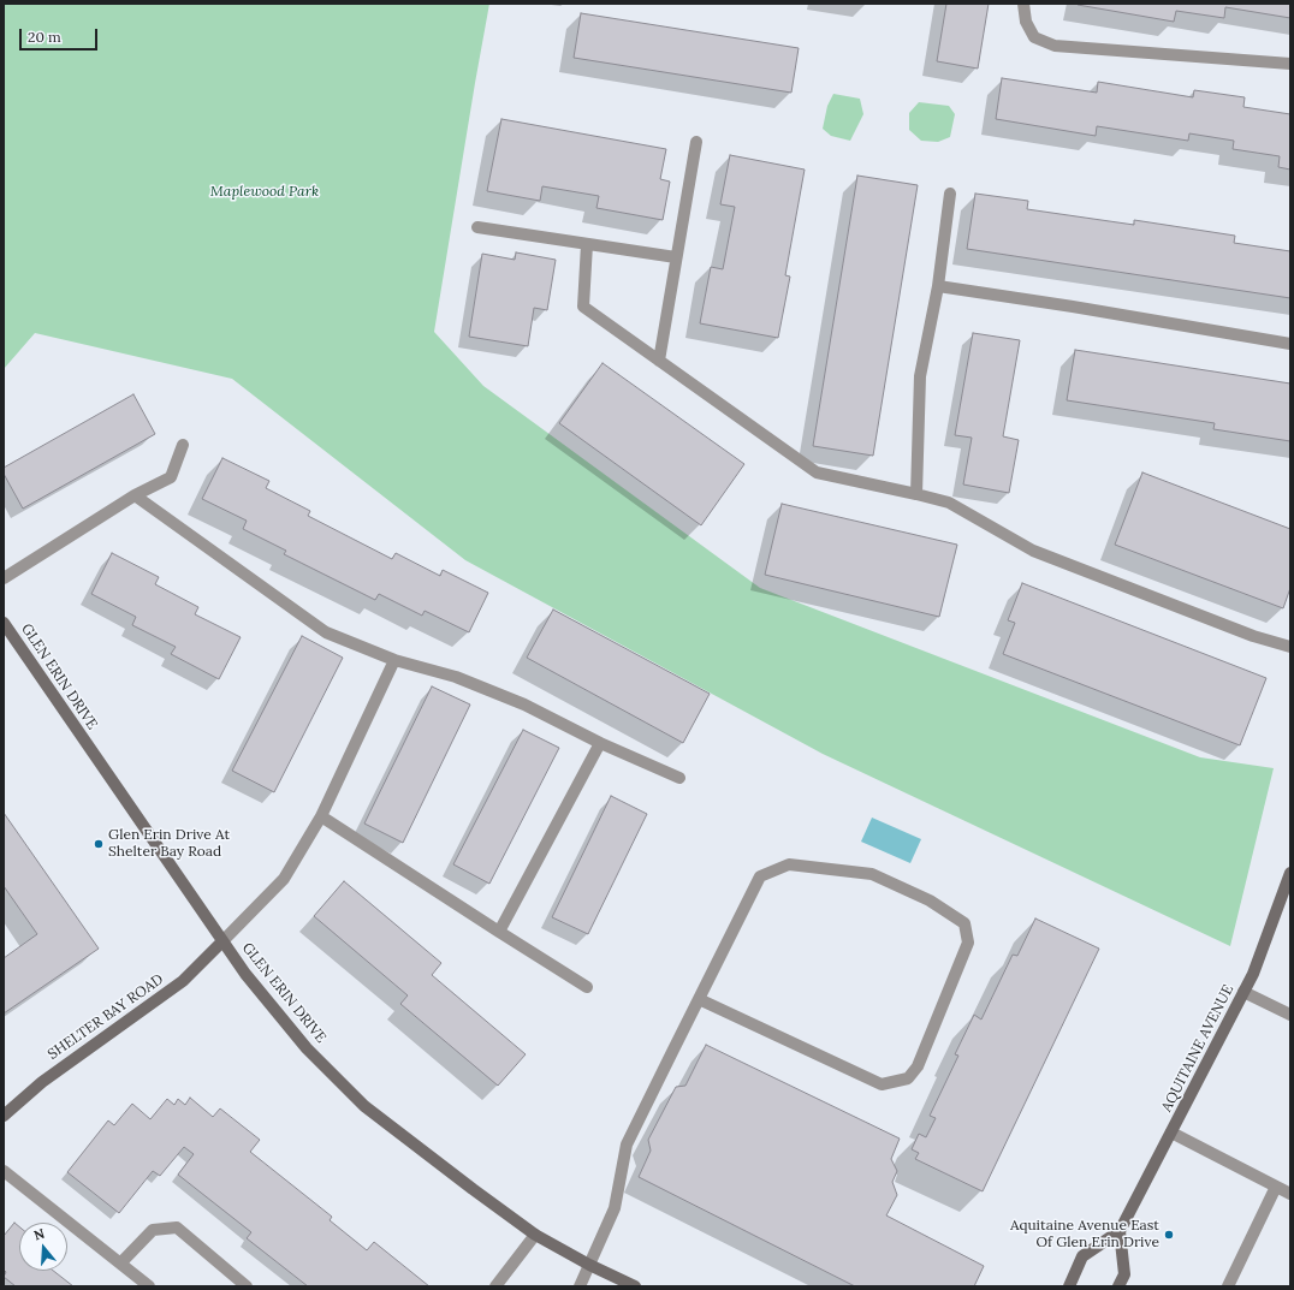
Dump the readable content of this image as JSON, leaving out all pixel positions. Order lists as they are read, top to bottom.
{
  "streets": {
    "street": ["GLEN ERIN DRIVE", "SHELTER BAY ROAD", "AQUITAINE AVENUE"]
  },
  "crossings": [
    ["GLEN ERIN DRIVE", "SHELTER BAY ROAD"]
  ],
  "parks": ["Maplewood Park"],
  "places": ["Glen Erin Drive At Shelter Bay Road", "Aquitaine Avenue East Of Glen Erin Drive"],
  "scale_bar": "20 m",
  "north": "top"
}
